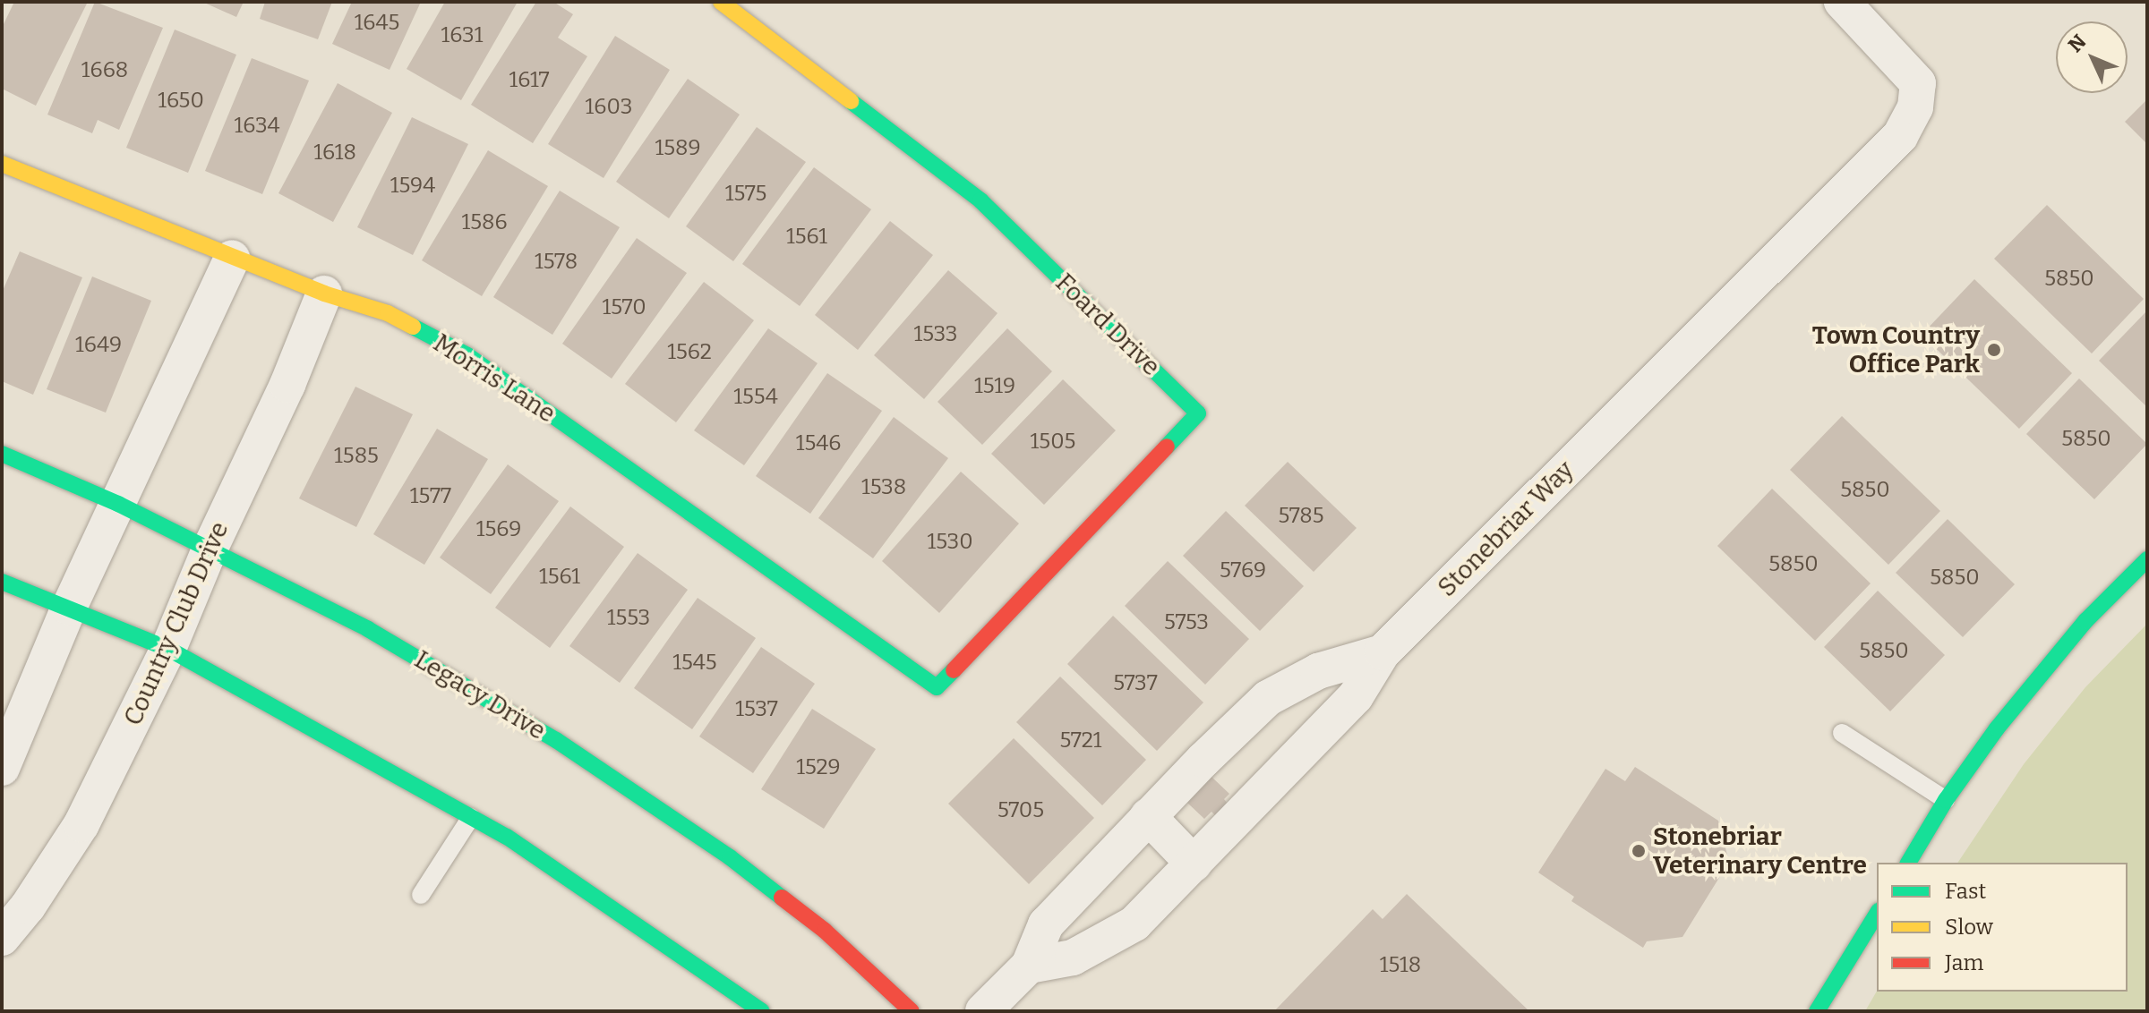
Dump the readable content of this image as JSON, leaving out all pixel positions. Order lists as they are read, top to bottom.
{
  "streets": {
    "street": [
      "Foard Drive",
      "Morris Lane",
      "Stonebriar Way",
      "Country Club Drive",
      "Legacy Drive"
    ]
  },
  "crossings": [
    ["Foard Drive", "Morris Lane"],
    ["Morris Lane", "Country Club Drive"],
    ["Country Club Drive", "Legacy Drive"]
  ],
  "places": ["Town Country Office Park", "Stonebriar Veterinary Centre"],
  "house_numbers": [
    "1645",
    "1631",
    "1668",
    "1617",
    "1650",
    "1603",
    "1634",
    "1589",
    "1618",
    "1594",
    "1575",
    "1586",
    "1561",
    "1578",
    "5850",
    "1570",
    "1533",
    "1649",
    "1562",
    "1519",
    "1554",
    "5850",
    "1505",
    "1546",
    "1585",
    "1538",
    "5850",
    "1577",
    "5785",
    "1569",
    "1530",
    "5850",
    "5769",
    "1561",
    "5850",
    "1553",
    "5753",
    "5850",
    "1545",
    "5737",
    "1537",
    "5721",
    "1529",
    "5705",
    "1518"
  ],
  "legend": ["Fast", "Slow", "Jam"],
  "north": "top left"
}
